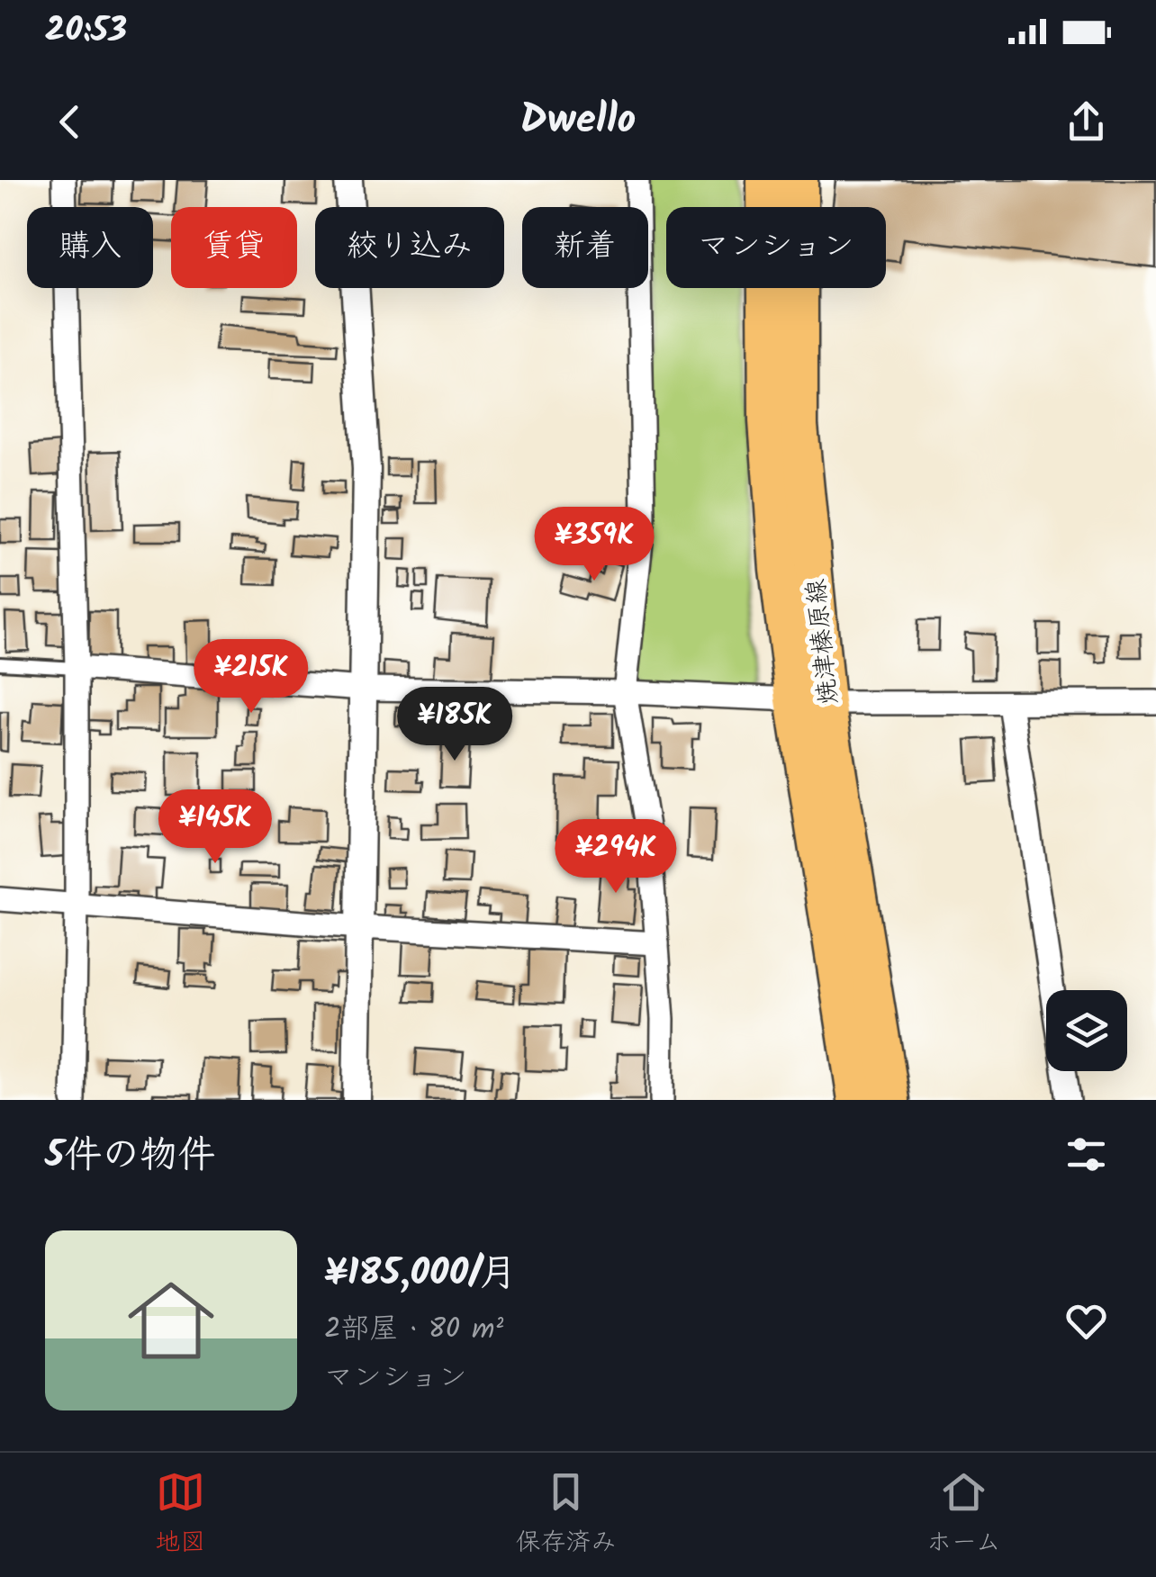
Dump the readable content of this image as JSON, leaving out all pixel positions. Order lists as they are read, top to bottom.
{
  "streets": {
    "main road": ["焼津榛原線"]
  },
  "page": {
    "status": "20:53",
    "header": "Dwello",
    "chip": [
      "購入",
      "賃貸",
      "絞り込み",
      "新着",
      "マンション"
    ],
    "price": [
      "¥359K",
      "¥215K",
      "¥185K",
      "¥145K",
      "¥294K"
    ],
    "heading": "5件の物件",
    "list": [
      {
        "name": "¥185,000/月",
        "note": "2部屋 · 80 m² · マンション"
      }
    ],
    "tabs": ["地図", "保存済み", "ホーム"]
  }
}
